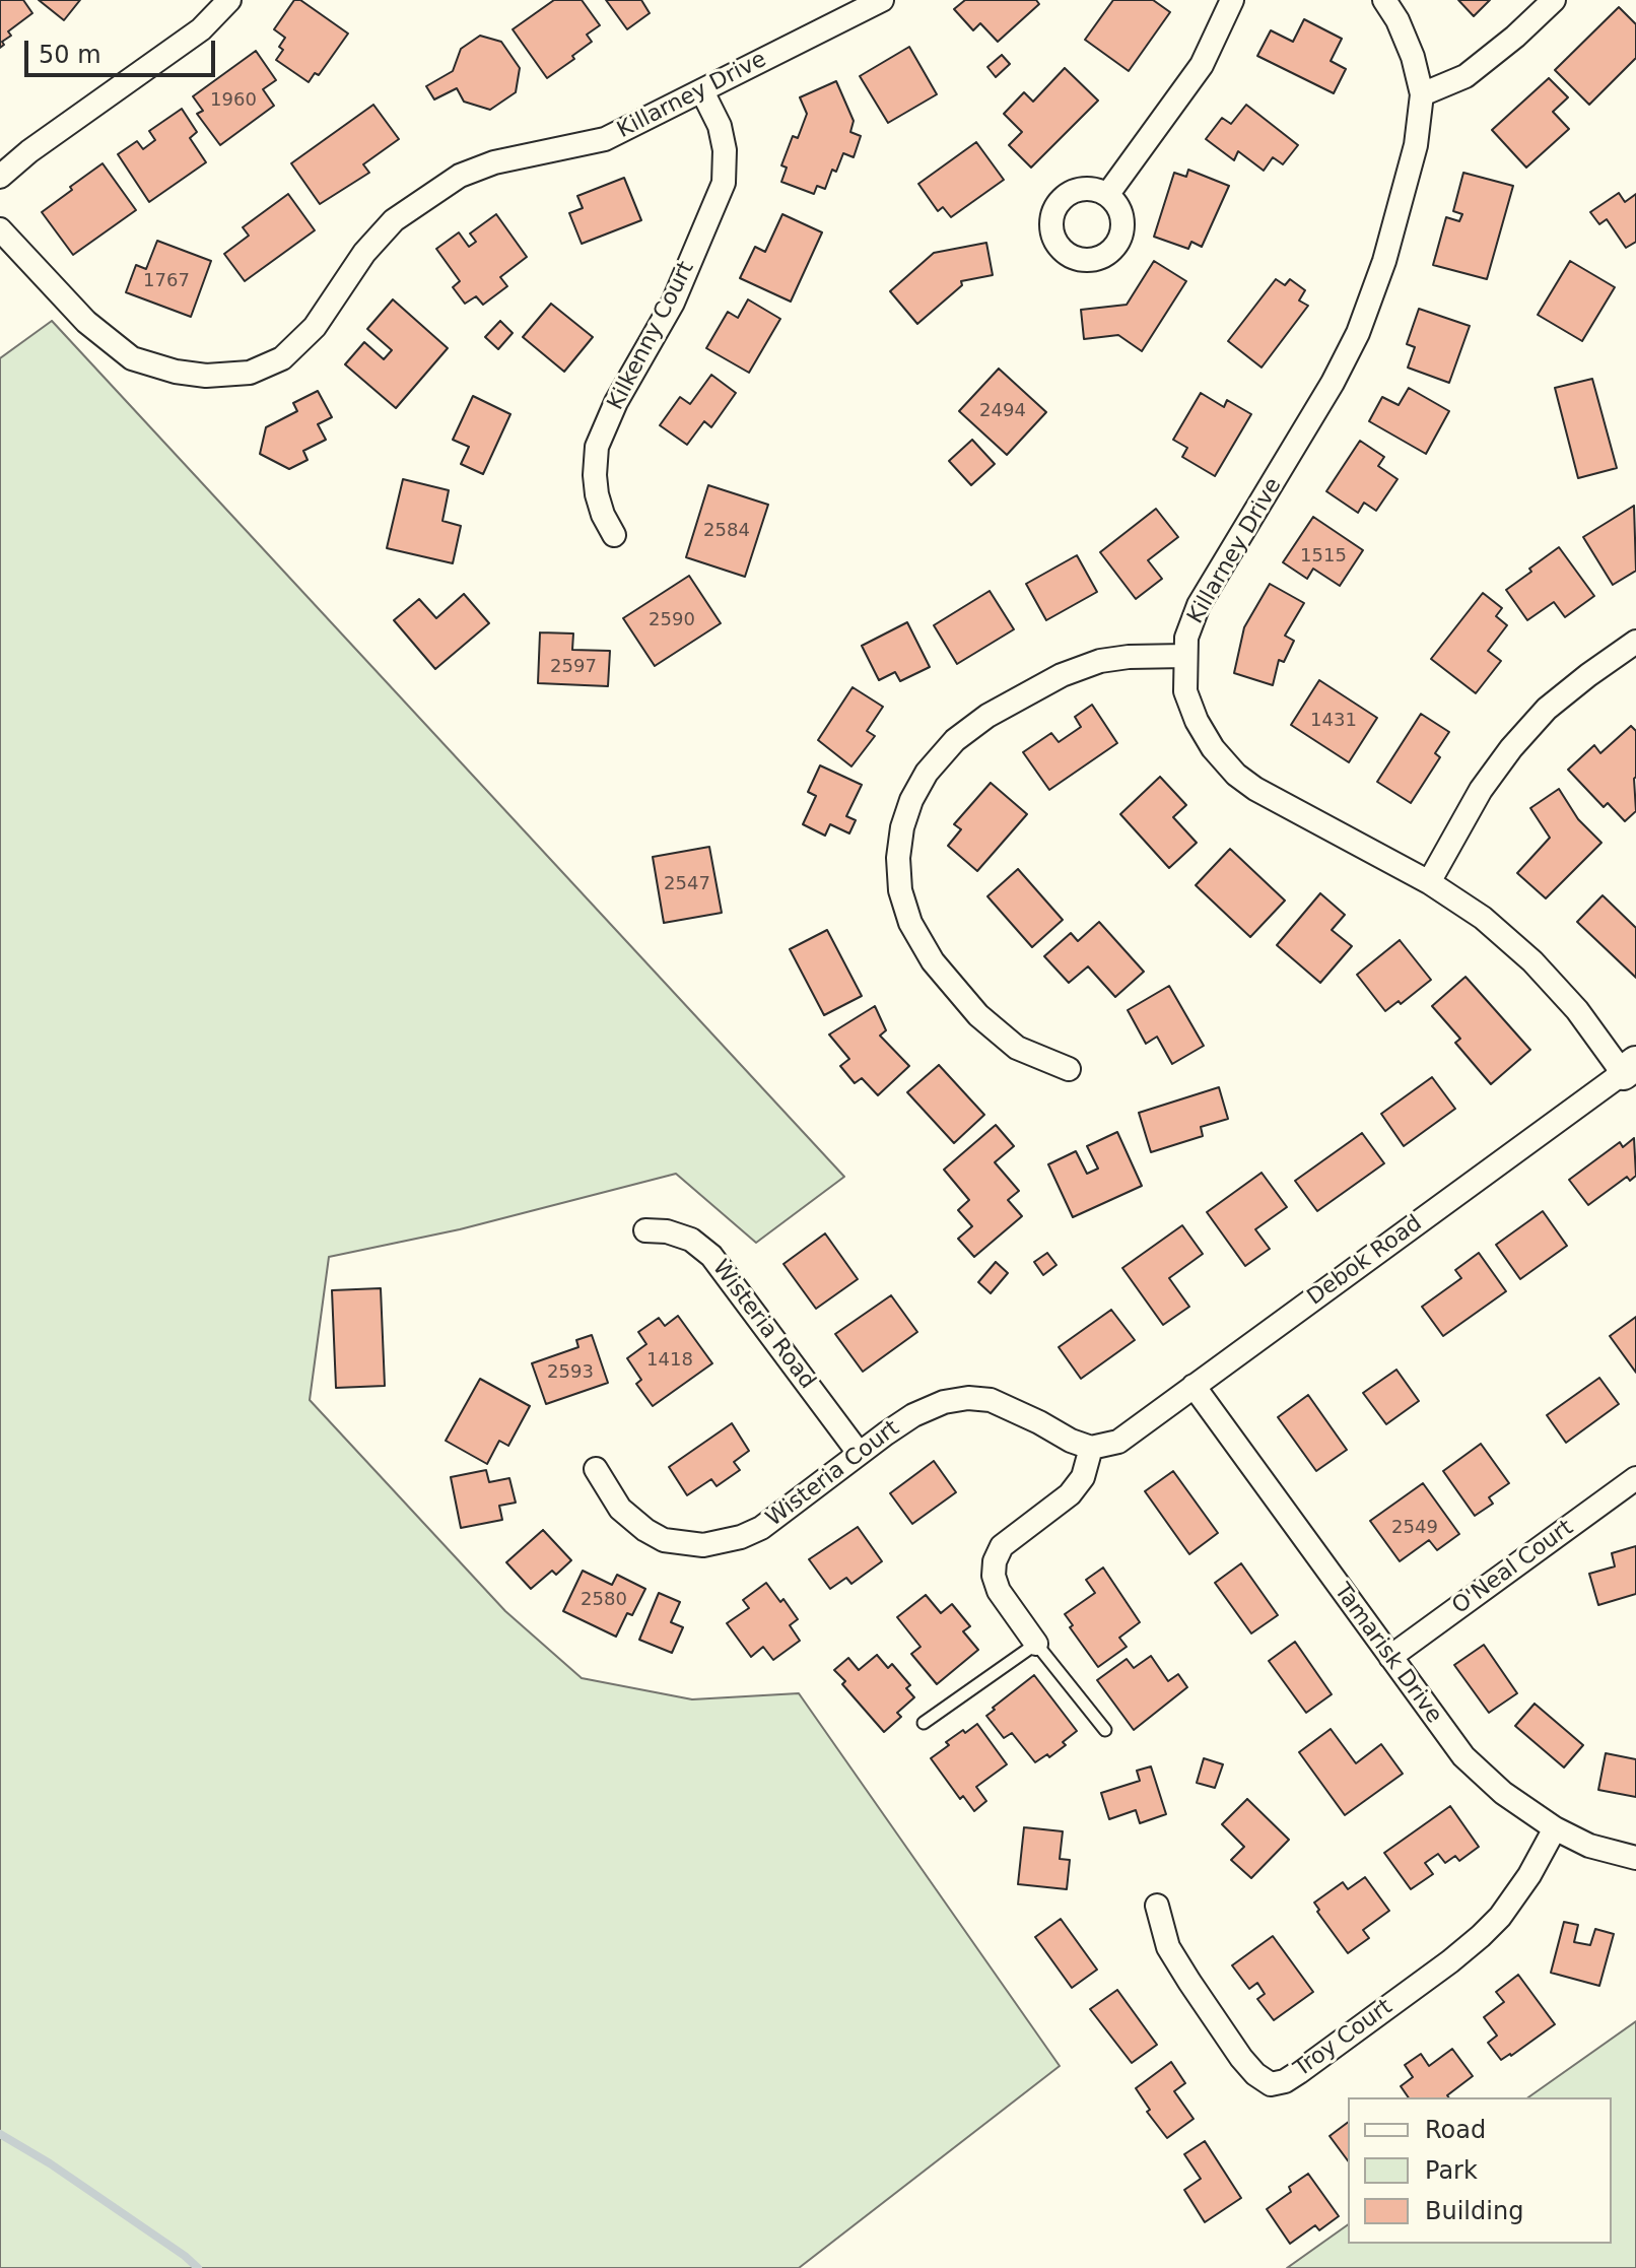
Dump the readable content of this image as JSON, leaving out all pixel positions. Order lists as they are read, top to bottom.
{
  "streets": {
    "street": [
      "Killarney Drive",
      "Kilkenny Court",
      "Debok Road",
      "Wisteria Road",
      "Wisteria Court",
      "O'Neal Court",
      "Tamarisk Drive",
      "Troy Court"
    ]
  },
  "crossings": [
    ["Killarney Drive", "Kilkenny Court"],
    ["Killarney Drive", "Debok Road"],
    ["Debok Road", "Wisteria Court"],
    ["Debok Road", "Tamarisk Drive"],
    ["Wisteria Road", "Wisteria Court"],
    ["O'Neal Court", "Tamarisk Drive"],
    ["Tamarisk Drive", "Troy Court"]
  ],
  "house_numbers": [
    "1960",
    "1767",
    "2494",
    "2584",
    "1515",
    "2590",
    "2597",
    "1431",
    "2547",
    "1418",
    "2593",
    "2549",
    "2580"
  ],
  "legend": ["Road", "Park", "Building"],
  "scale_bar": "50 m"
}
